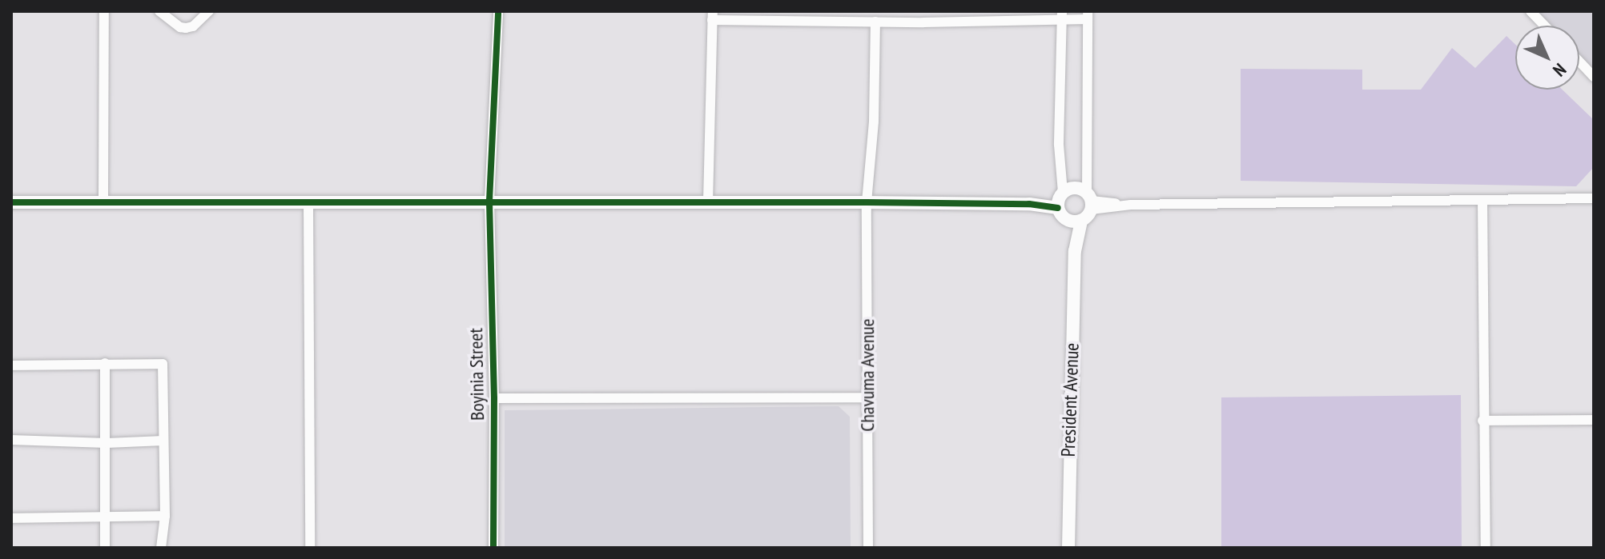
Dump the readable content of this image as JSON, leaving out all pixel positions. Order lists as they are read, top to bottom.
{
  "streets": {
    "street": ["Boyinia Street", "Chavuma Avenue", "President Avenue"]
  },
  "north": "bottom right"
}
